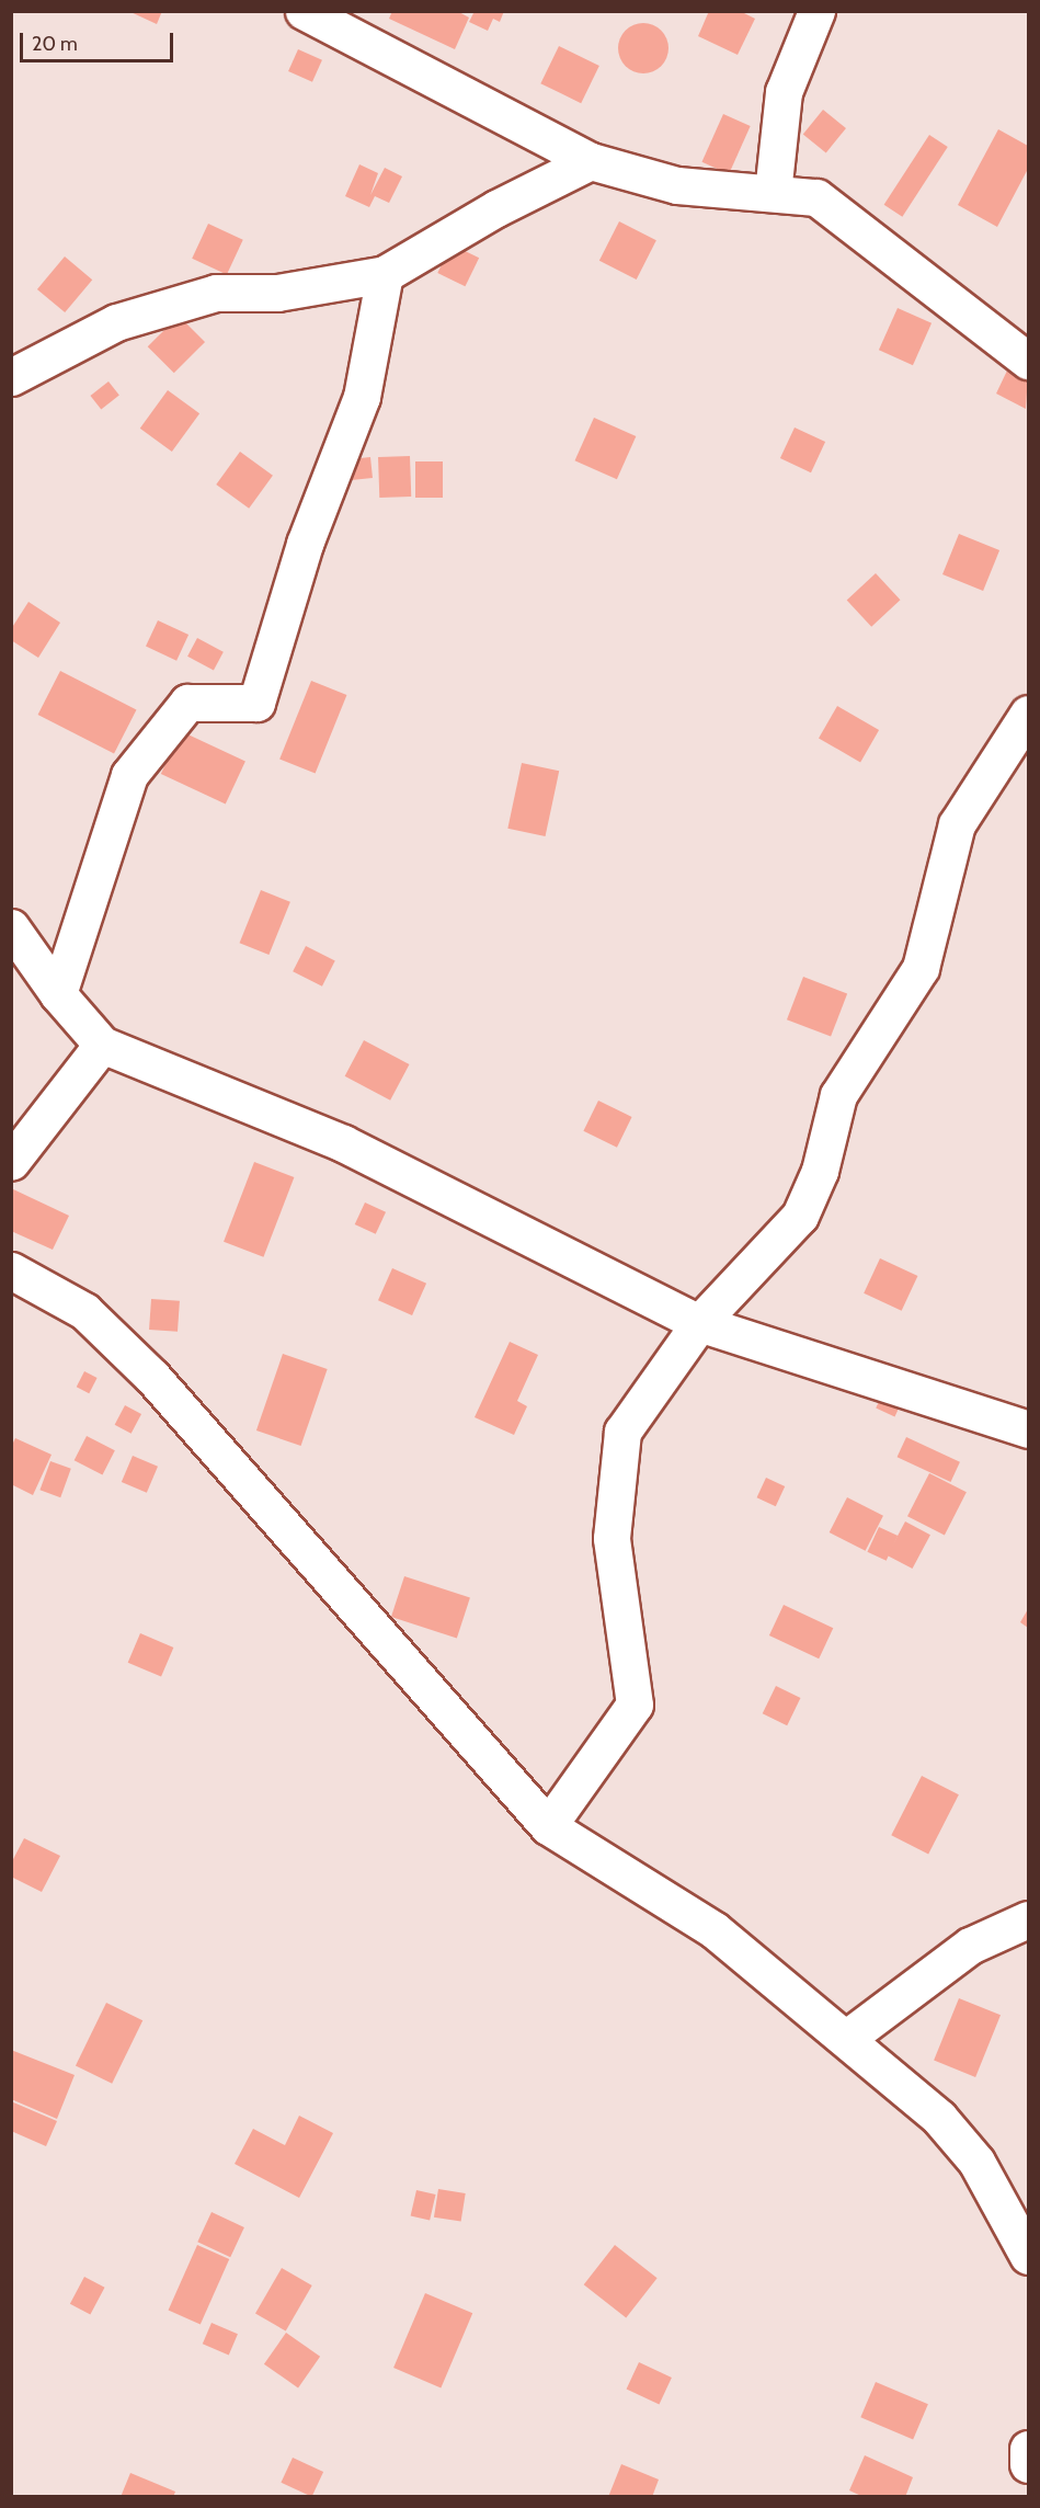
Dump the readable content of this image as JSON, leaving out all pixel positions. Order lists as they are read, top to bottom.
{
  "scale_bar": "20 m"
}
